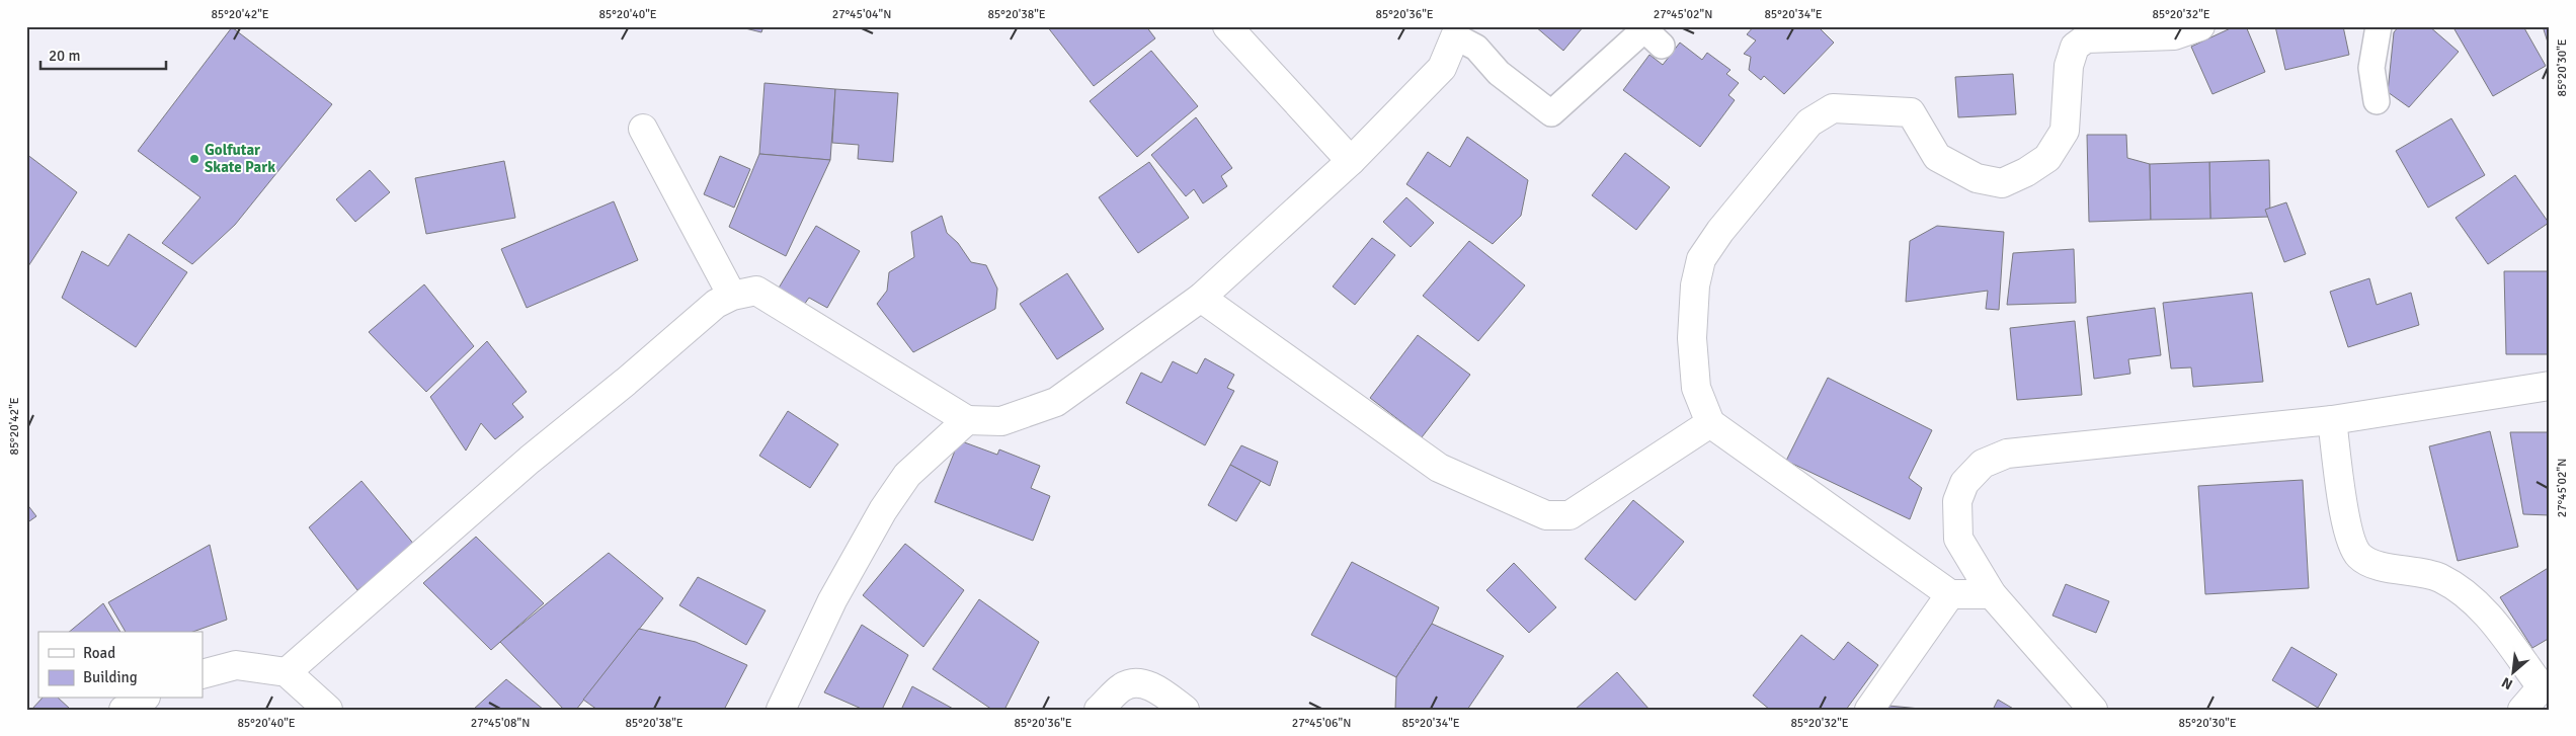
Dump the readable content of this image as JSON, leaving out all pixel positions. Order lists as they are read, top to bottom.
{
  "places": ["Golfutar Skate Park"],
  "legend": ["Road", "Building"],
  "scale_bar": "20 m",
  "north": "bottom left",
  "coordinates": [
    "85°20'42\"E",
    "85°20'40\"E",
    "27°45'04\"N",
    "85°20'38\"E",
    "85°20'36\"E",
    "27°45'02\"N",
    "85°20'34\"E",
    "85°20'32\"E",
    "85°20'30\"E",
    "27°45'08\"N",
    "27°45'06\"N"
  ]
}
